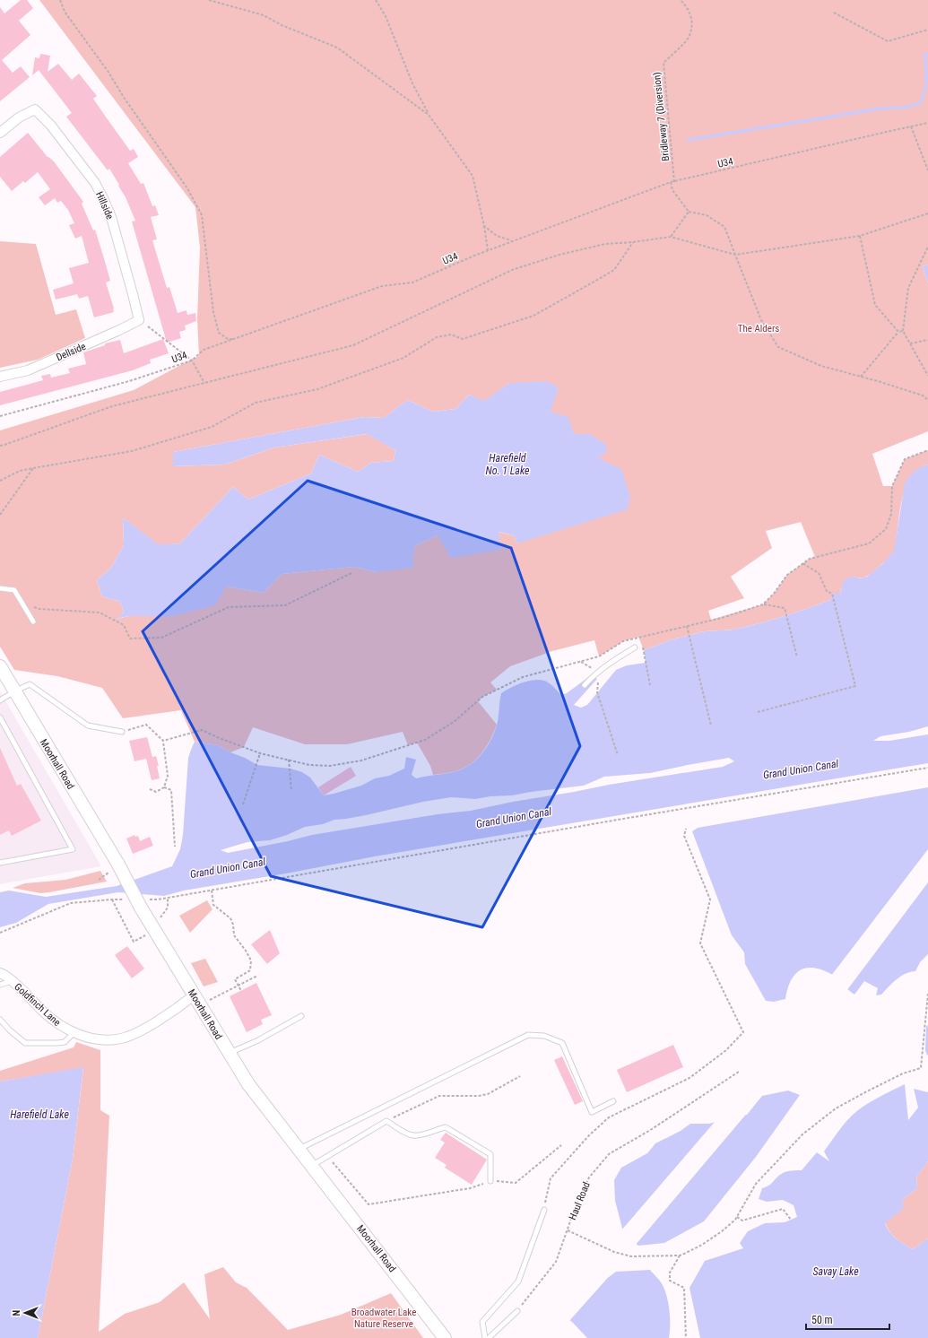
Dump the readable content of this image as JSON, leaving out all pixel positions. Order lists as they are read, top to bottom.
{
  "streets": {
    "street": [
      "Hillside",
      "Dellside",
      "Moorhall Road",
      "Goldfinch Lane"
    ],
    "path": ["Bridleway 7 (Diversion)", "U34", "Haul Road"]
  },
  "crossings": [
    ["Bridleway 7 (Diversion)", "U34"],
    ["Hillside", "Dellside"],
    ["Moorhall Road", "Goldfinch Lane"]
  ],
  "water": [
    "Harefield No. 1 Lake",
    "Grand Union Canal",
    "Harefield Lake",
    "Savay Lake"
  ],
  "parks": ["The Alders", "Broadwater Lake Nature Reserve"],
  "scale_bar": "50 m",
  "north": "left"
}
